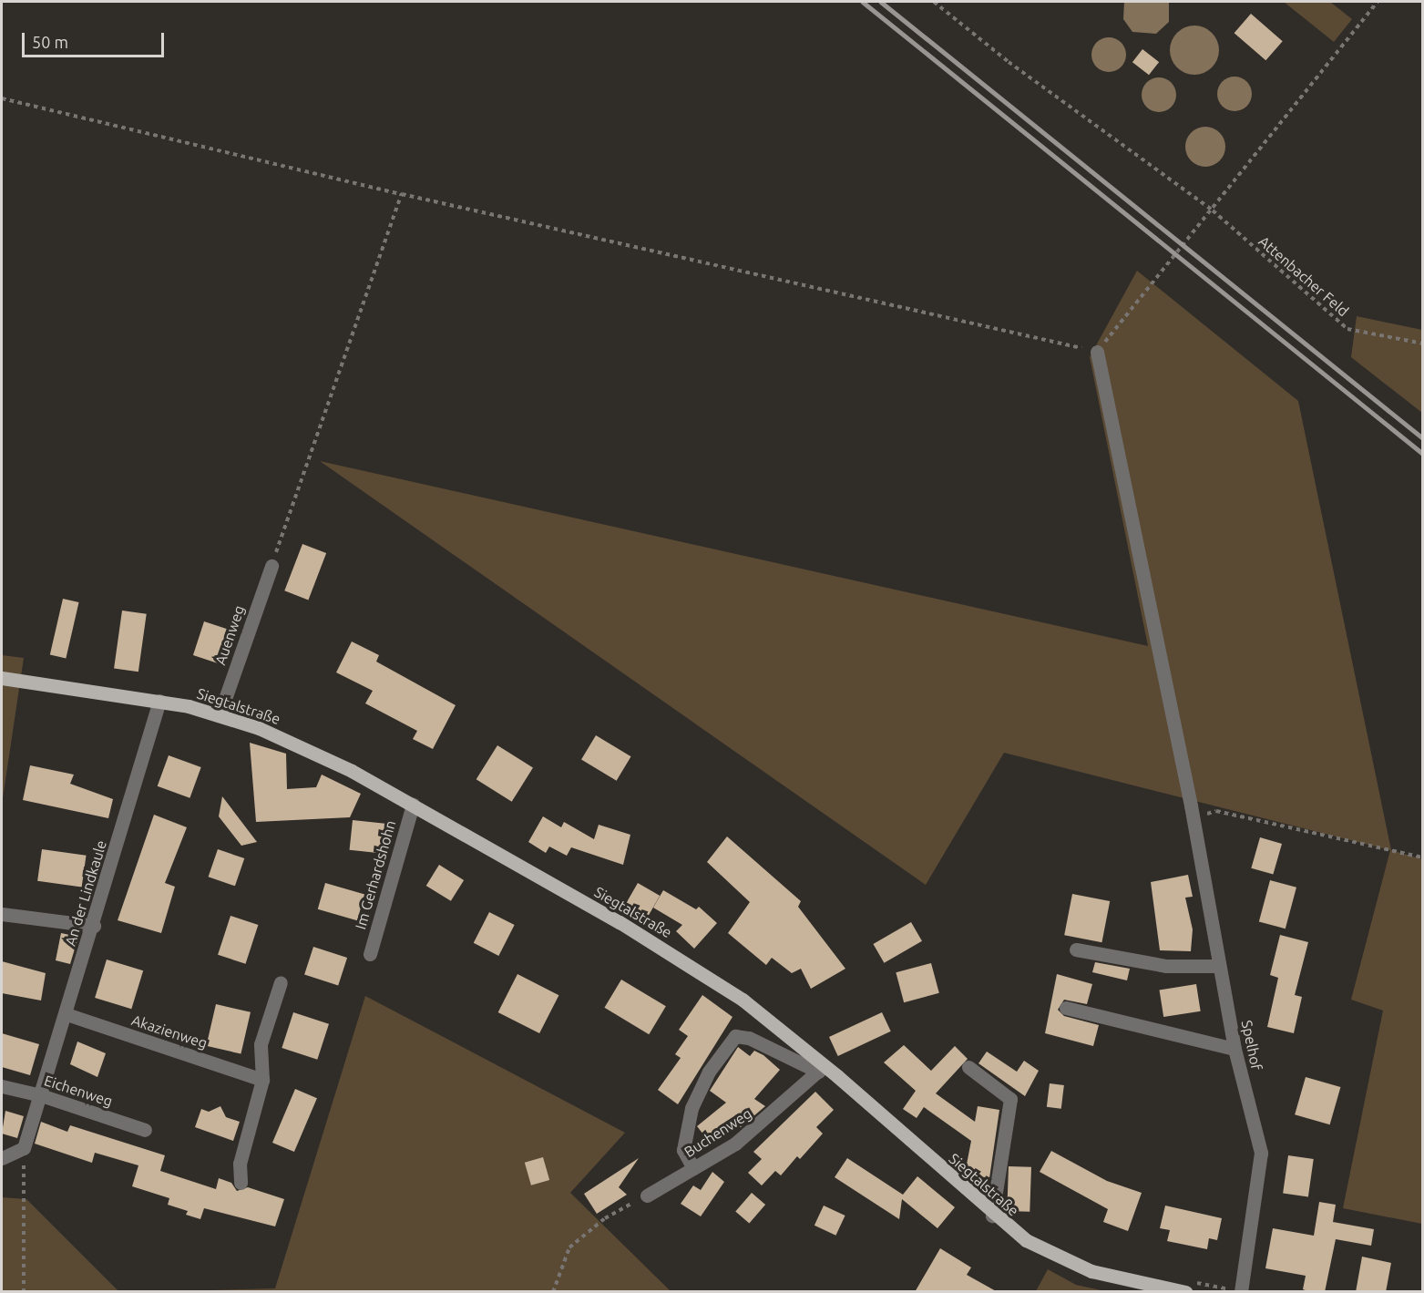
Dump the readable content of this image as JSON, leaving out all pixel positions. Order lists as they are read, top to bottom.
{
  "streets": {
    "main road": ["Siegtalstraße"],
    "street": [
      "Auenweg",
      "Im Gerhardshohn",
      "An der Lindkaule",
      "Akazienweg",
      "Spelhof",
      "Eichenweg",
      "Buchenweg"
    ],
    "path": ["Attenbacher Feld"]
  },
  "crossings": [
    ["Auenweg", "Siegtalstraße"],
    ["Siegtalstraße", "Im Gerhardshohn"],
    ["Siegtalstraße", "An der Lindkaule"],
    ["Siegtalstraße", "Buchenweg"],
    ["An der Lindkaule", "Akazienweg"],
    ["An der Lindkaule", "Eichenweg"]
  ],
  "scale_bar": "50 m"
}
